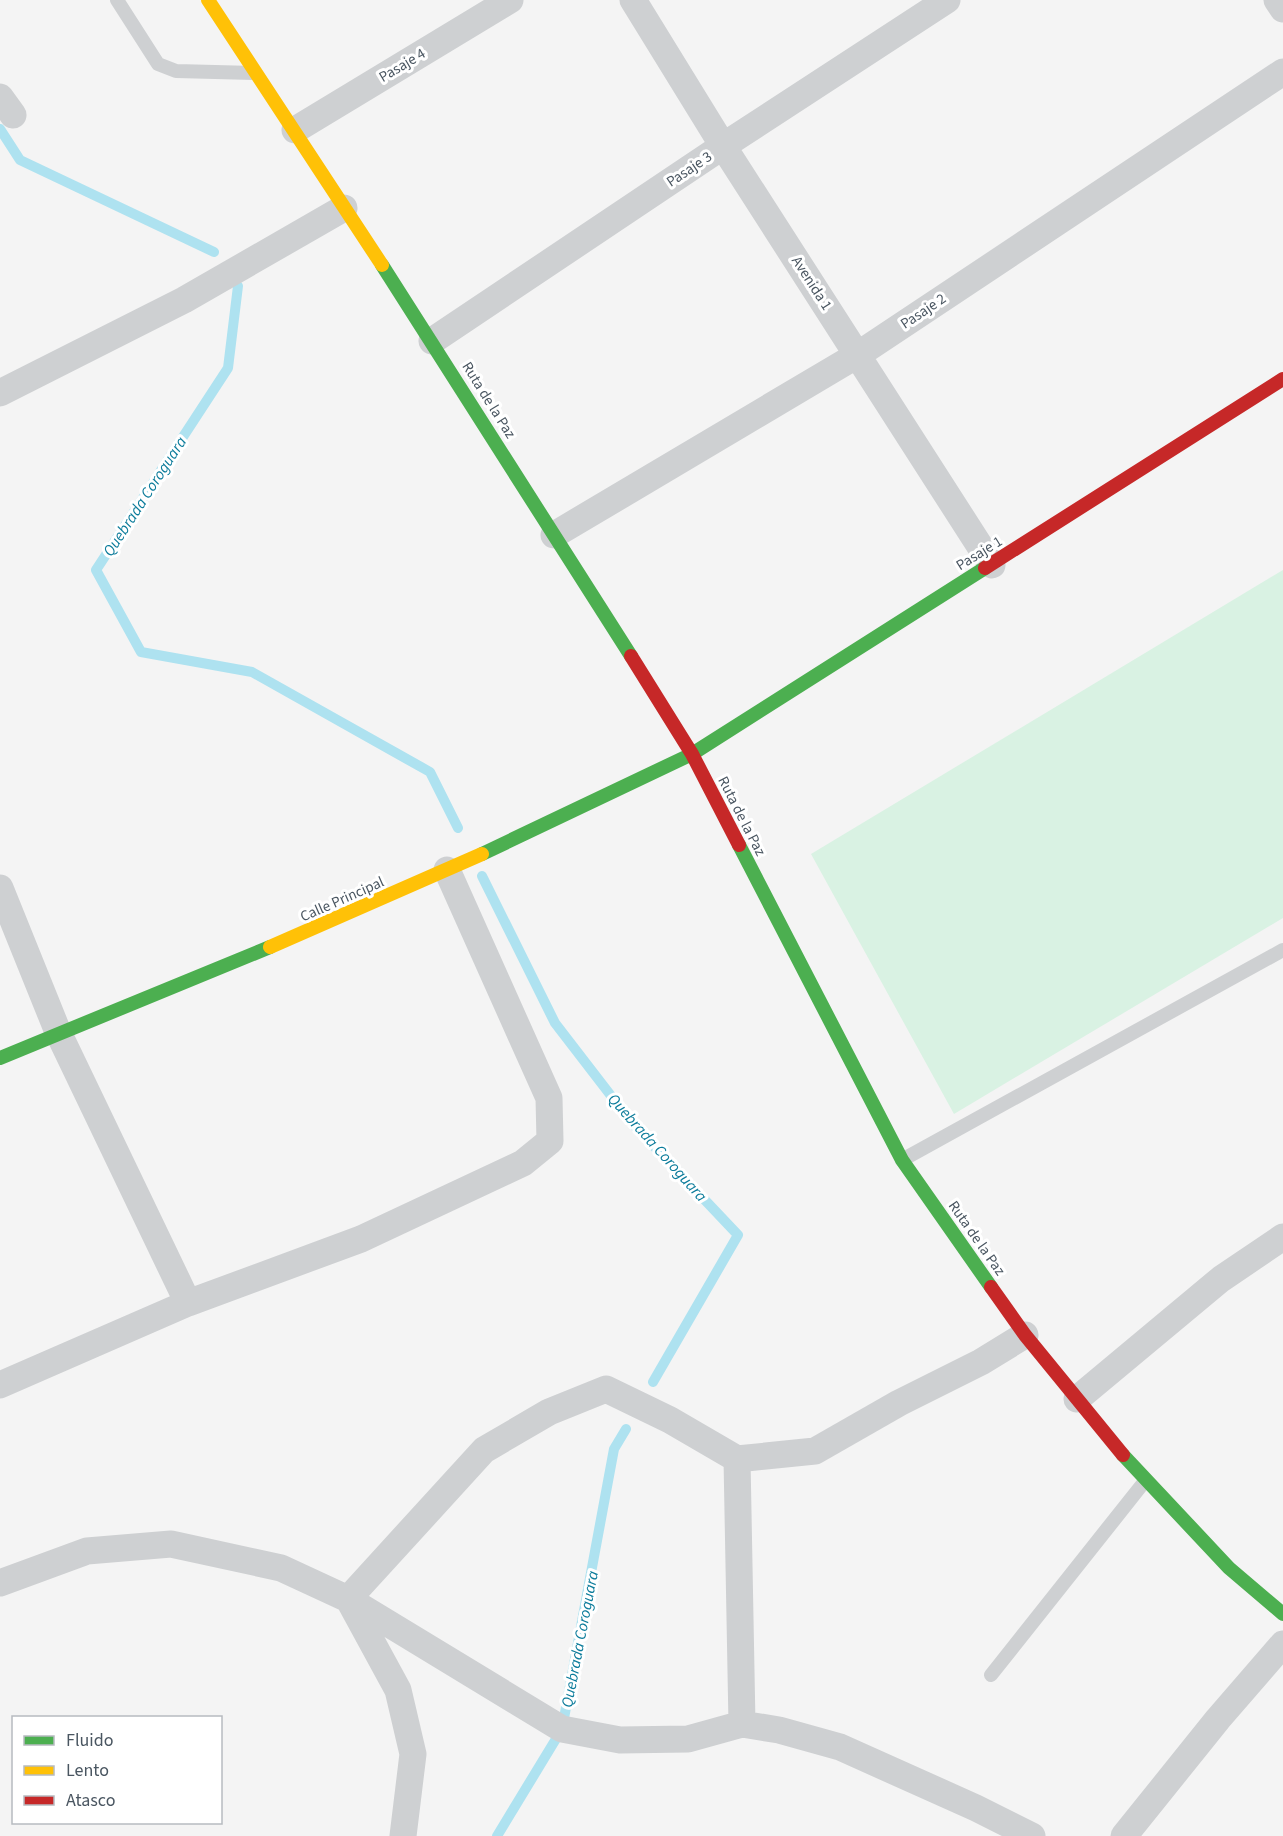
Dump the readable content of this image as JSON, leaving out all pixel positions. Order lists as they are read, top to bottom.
{
  "streets": {
    "main road": ["Ruta de la Paz", "Pasaje 1", "Calle Principal"],
    "street": [
      "Pasaje 4",
      "Pasaje 3",
      "Avenida 1",
      "Pasaje 2"
    ]
  },
  "crossings": [
    ["Pasaje 4", "Ruta de la Paz"],
    ["Pasaje 3", "Avenida 1"],
    ["Pasaje 3", "Ruta de la Paz"],
    ["Avenida 1", "Pasaje 2"],
    ["Avenida 1", "Pasaje 1"],
    ["Pasaje 2", "Ruta de la Paz"],
    ["Ruta de la Paz", "Pasaje 1"],
    ["Ruta de la Paz", "Calle Principal"],
    ["Pasaje 1", "Calle Principal"]
  ],
  "water": ["Quebrada Coroguara"],
  "legend": ["Fluido", "Lento", "Atasco"]
}
